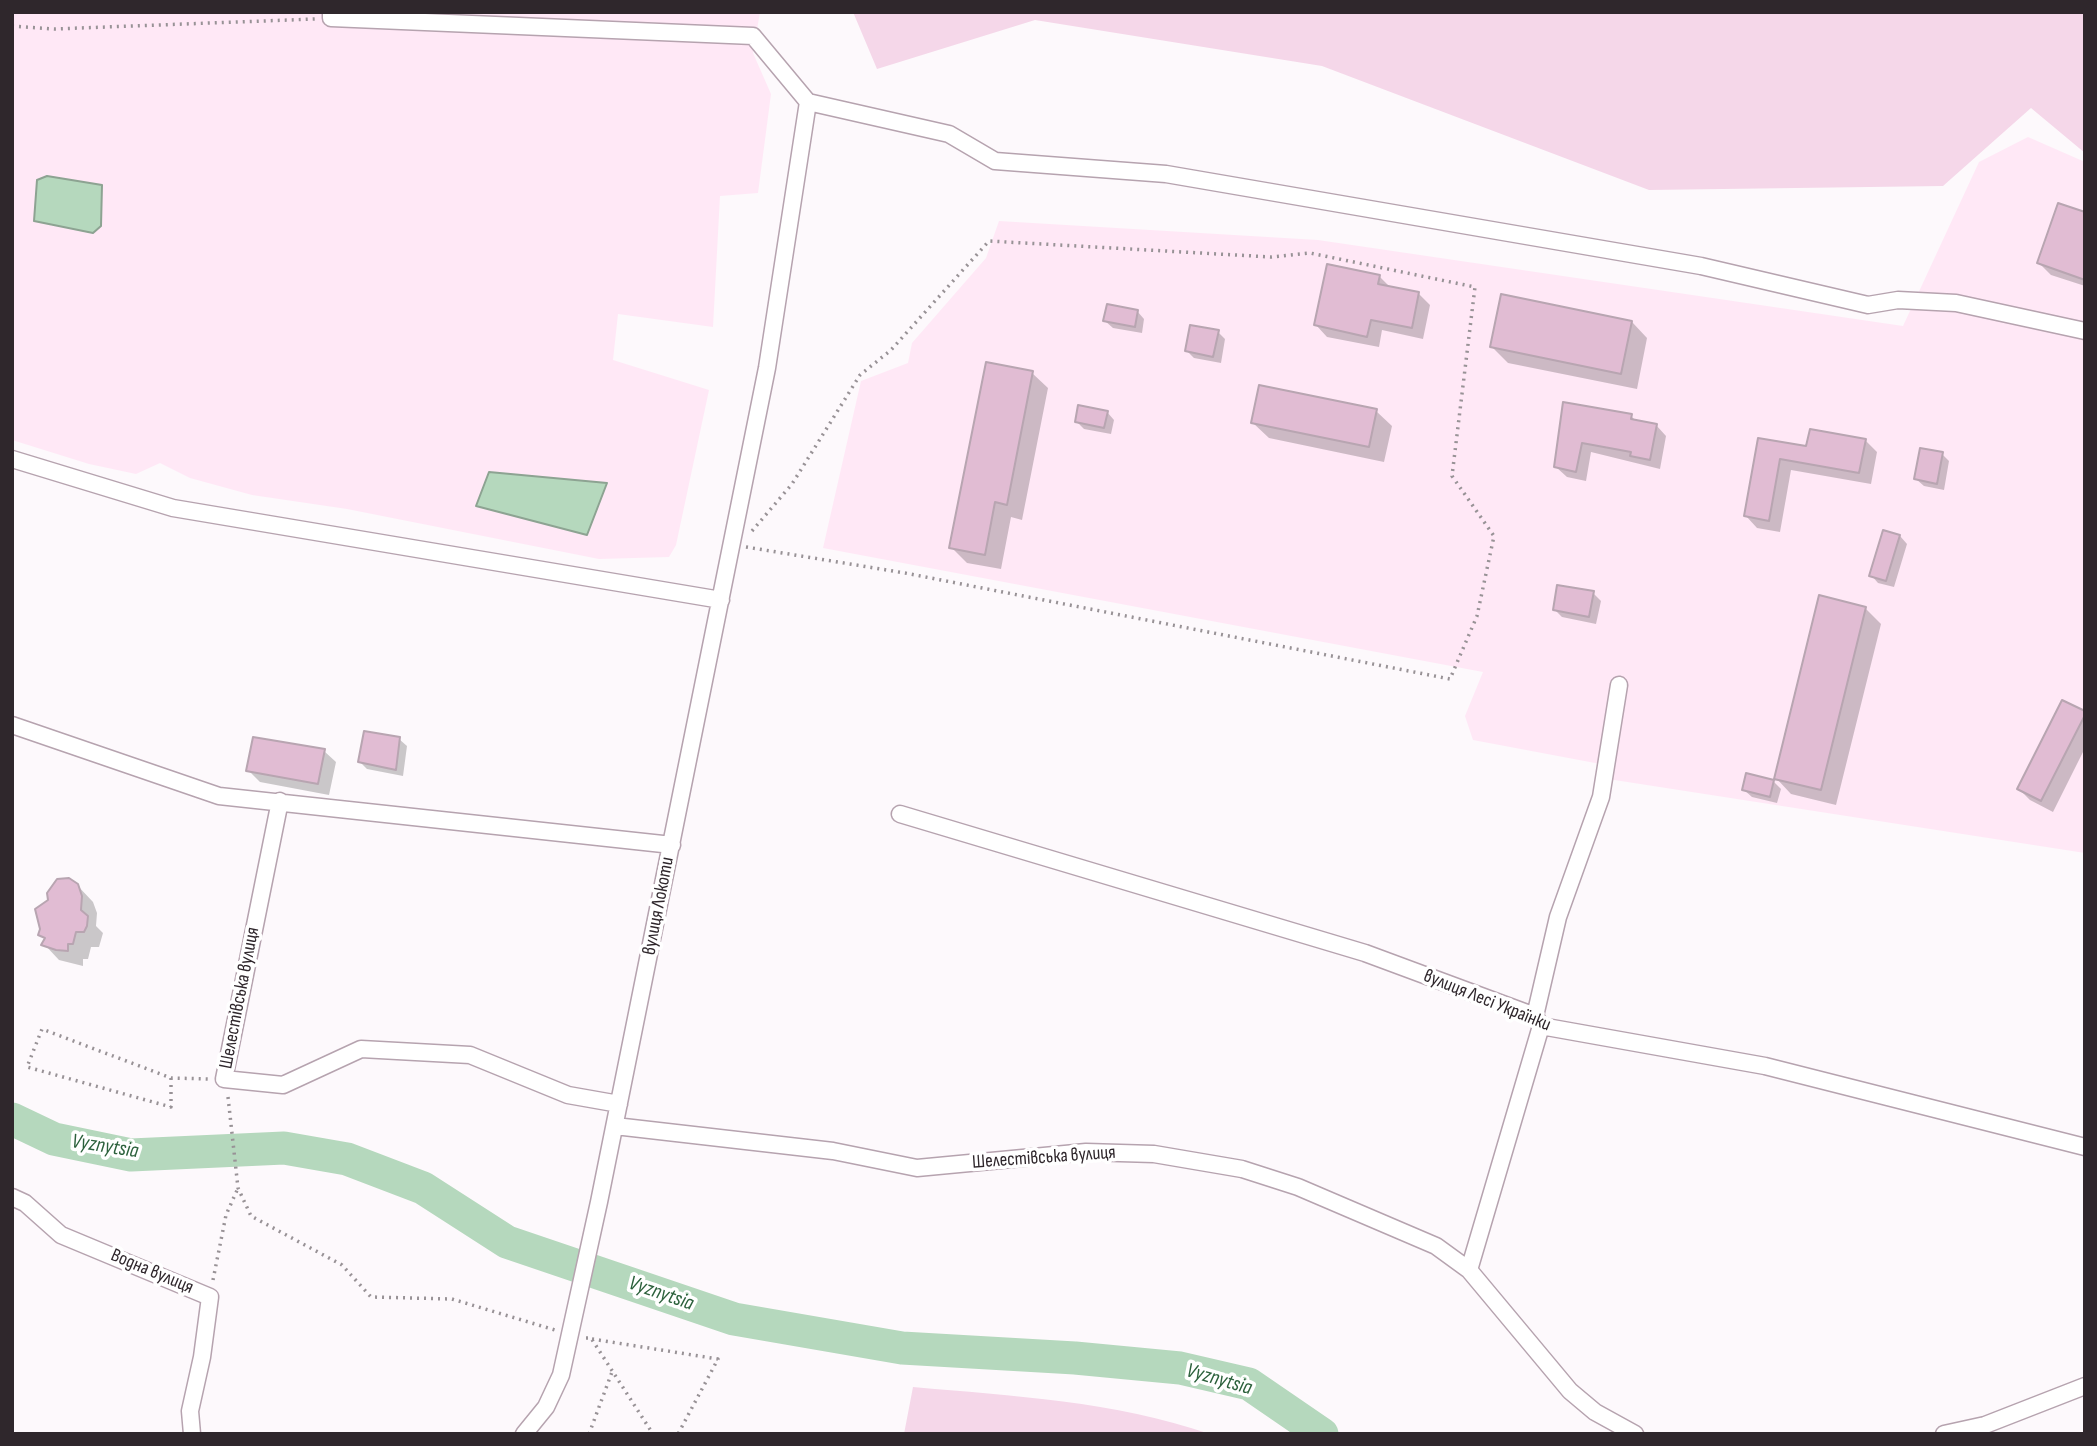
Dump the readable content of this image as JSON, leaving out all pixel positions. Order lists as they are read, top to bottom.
{
  "streets": {
    "street": [
      "вулиця Локоти",
      "Шелестівська вулиця",
      "вулиця Лесі Українки",
      "Водна вулиця"
    ]
  },
  "crossings": [
    ["вулиця Локоти", "Шелестівська вулиця"]
  ],
  "water": ["Vyznytsia"]
}
